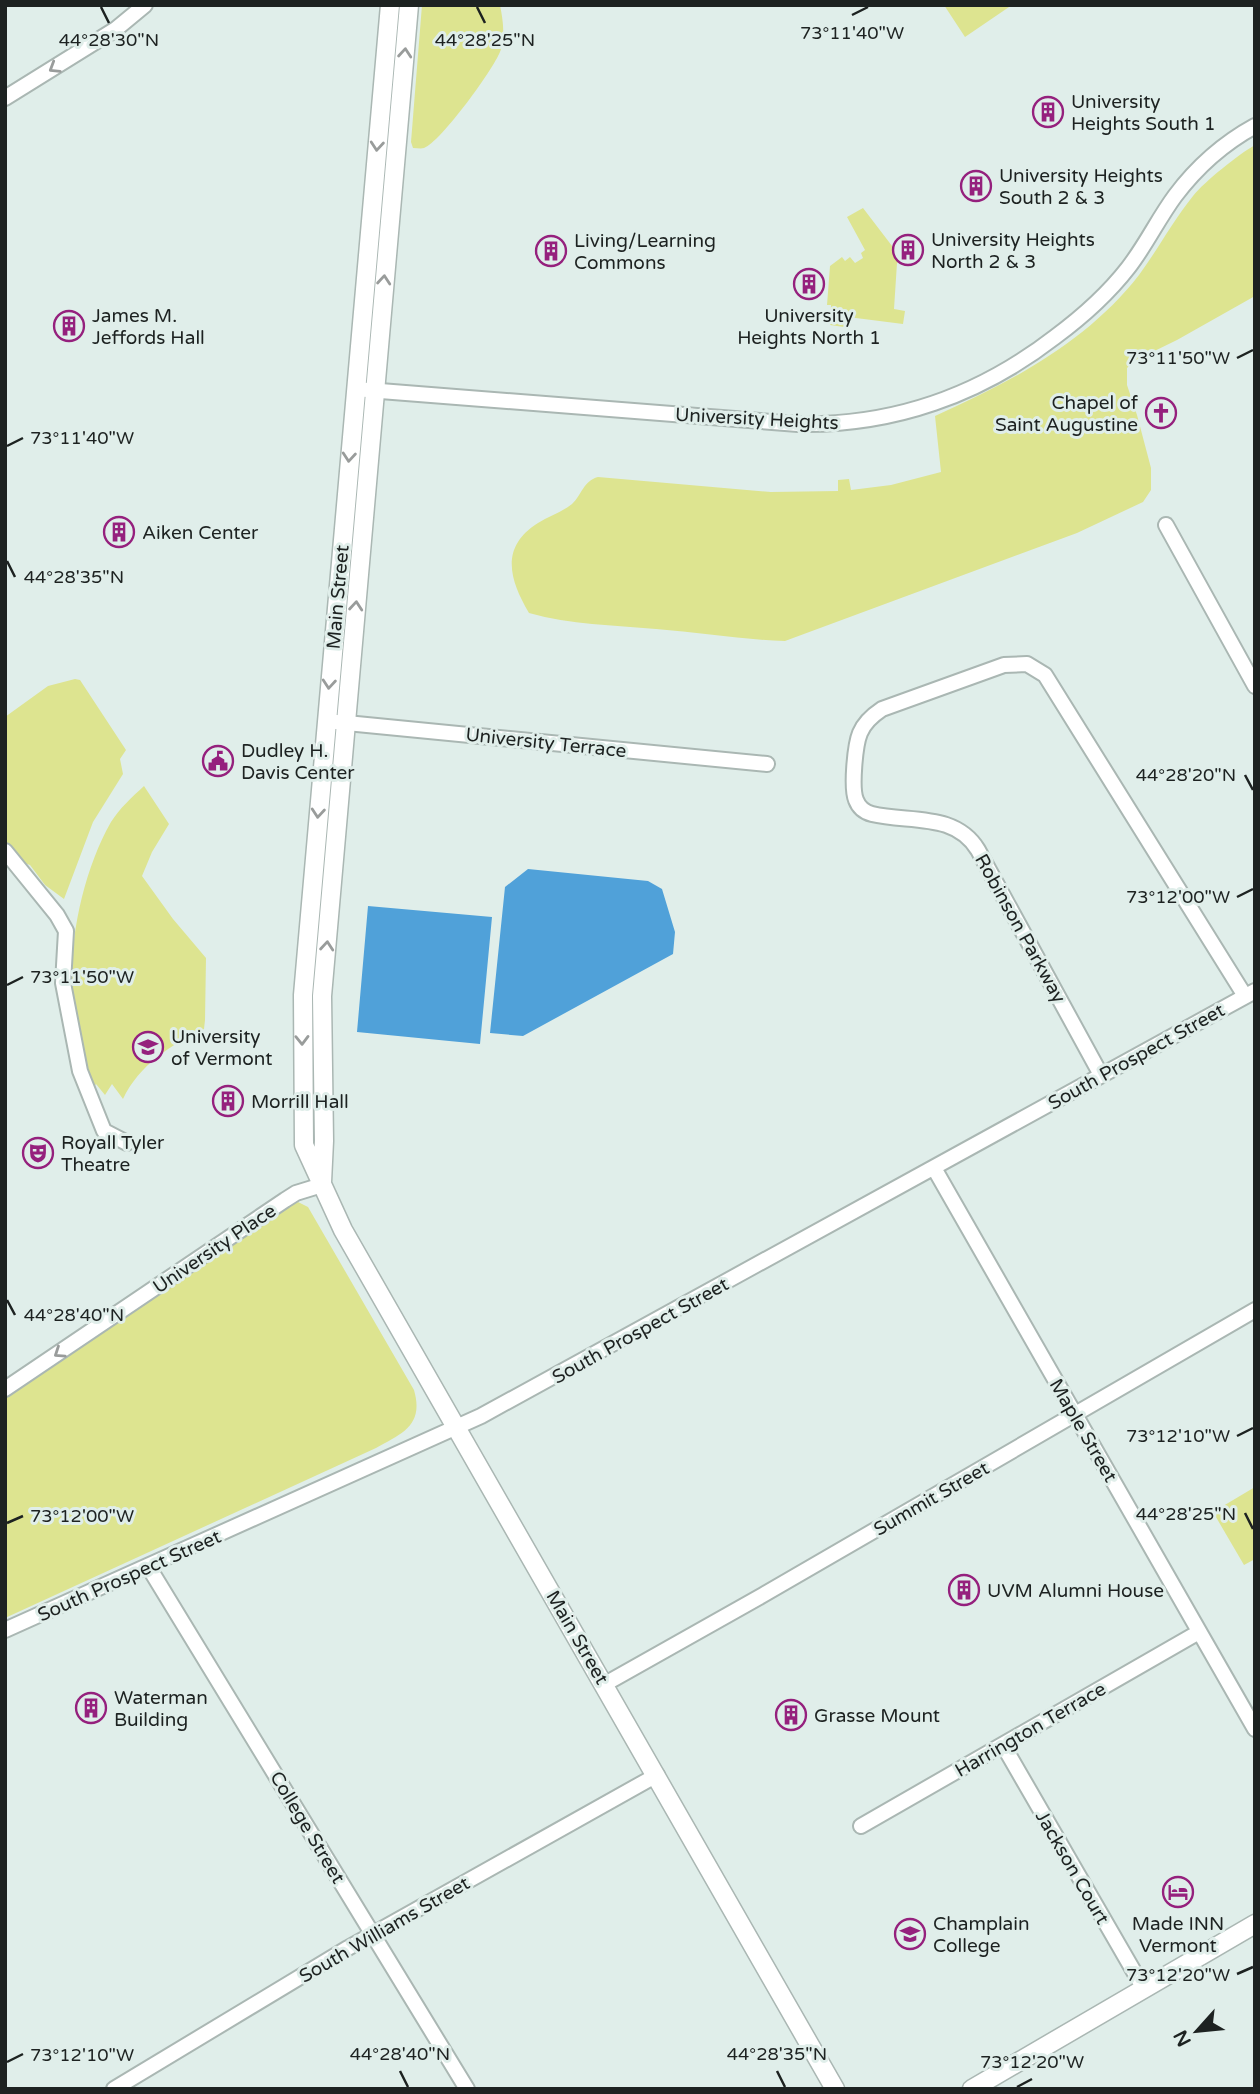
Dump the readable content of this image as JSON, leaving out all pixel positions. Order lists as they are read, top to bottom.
{
  "streets": {
    "main road": ["Main Street"],
    "street": [
      "University Heights",
      "University Terrace",
      "Robinson Parkway",
      "South Prospect Street",
      "University Place",
      "Maple Street",
      "Summit Street",
      "Harrington Terrace",
      "College Street",
      "Jackson Court",
      "South Williams Street"
    ]
  },
  "crossings": [
    ["University Heights", "Main Street"],
    ["Main Street", "University Terrace"],
    ["Main Street", "South Prospect Street"],
    ["Main Street", "University Place"],
    ["Main Street", "Summit Street"],
    ["Main Street", "South Williams Street"],
    ["Robinson Parkway", "South Prospect Street"],
    ["South Prospect Street", "Maple Street"],
    ["South Prospect Street", "College Street"],
    ["Maple Street", "Summit Street"],
    ["Maple Street", "Harrington Terrace"],
    ["Harrington Terrace", "Jackson Court"],
    ["College Street", "South Williams Street"]
  ],
  "one_way": ["University Place"],
  "places": {
    "building": [
      "University Heights South 1",
      "University Heights South 2 & 3",
      "University Heights North 2 & 3",
      "Living/Learning Commons",
      "University Heights North 1",
      "James M. Jeffords Hall",
      "Aiken Center",
      "Morrill Hall",
      "UVM Alumni House",
      "Waterman Building",
      "Grasse Mount"
    ],
    "church": ["Chapel of Saint Augustine"],
    "public building": ["Dudley H. Davis Center"],
    "school or university": ["University of Vermont", "Champlain College"],
    "theatre": ["Royall Tyler Theatre"],
    "hotel": ["Made INN Vermont"]
  },
  "north": "bottom left",
  "coordinates": [
    "73°11'40\"W",
    "44°28'30\"N",
    "44°28'25\"N",
    "73°11'50\"W",
    "44°28'35\"N",
    "44°28'20\"N",
    "73°12'00\"W",
    "44°28'40\"N",
    "73°12'10\"W",
    "73°12'20\"W"
  ]
}
